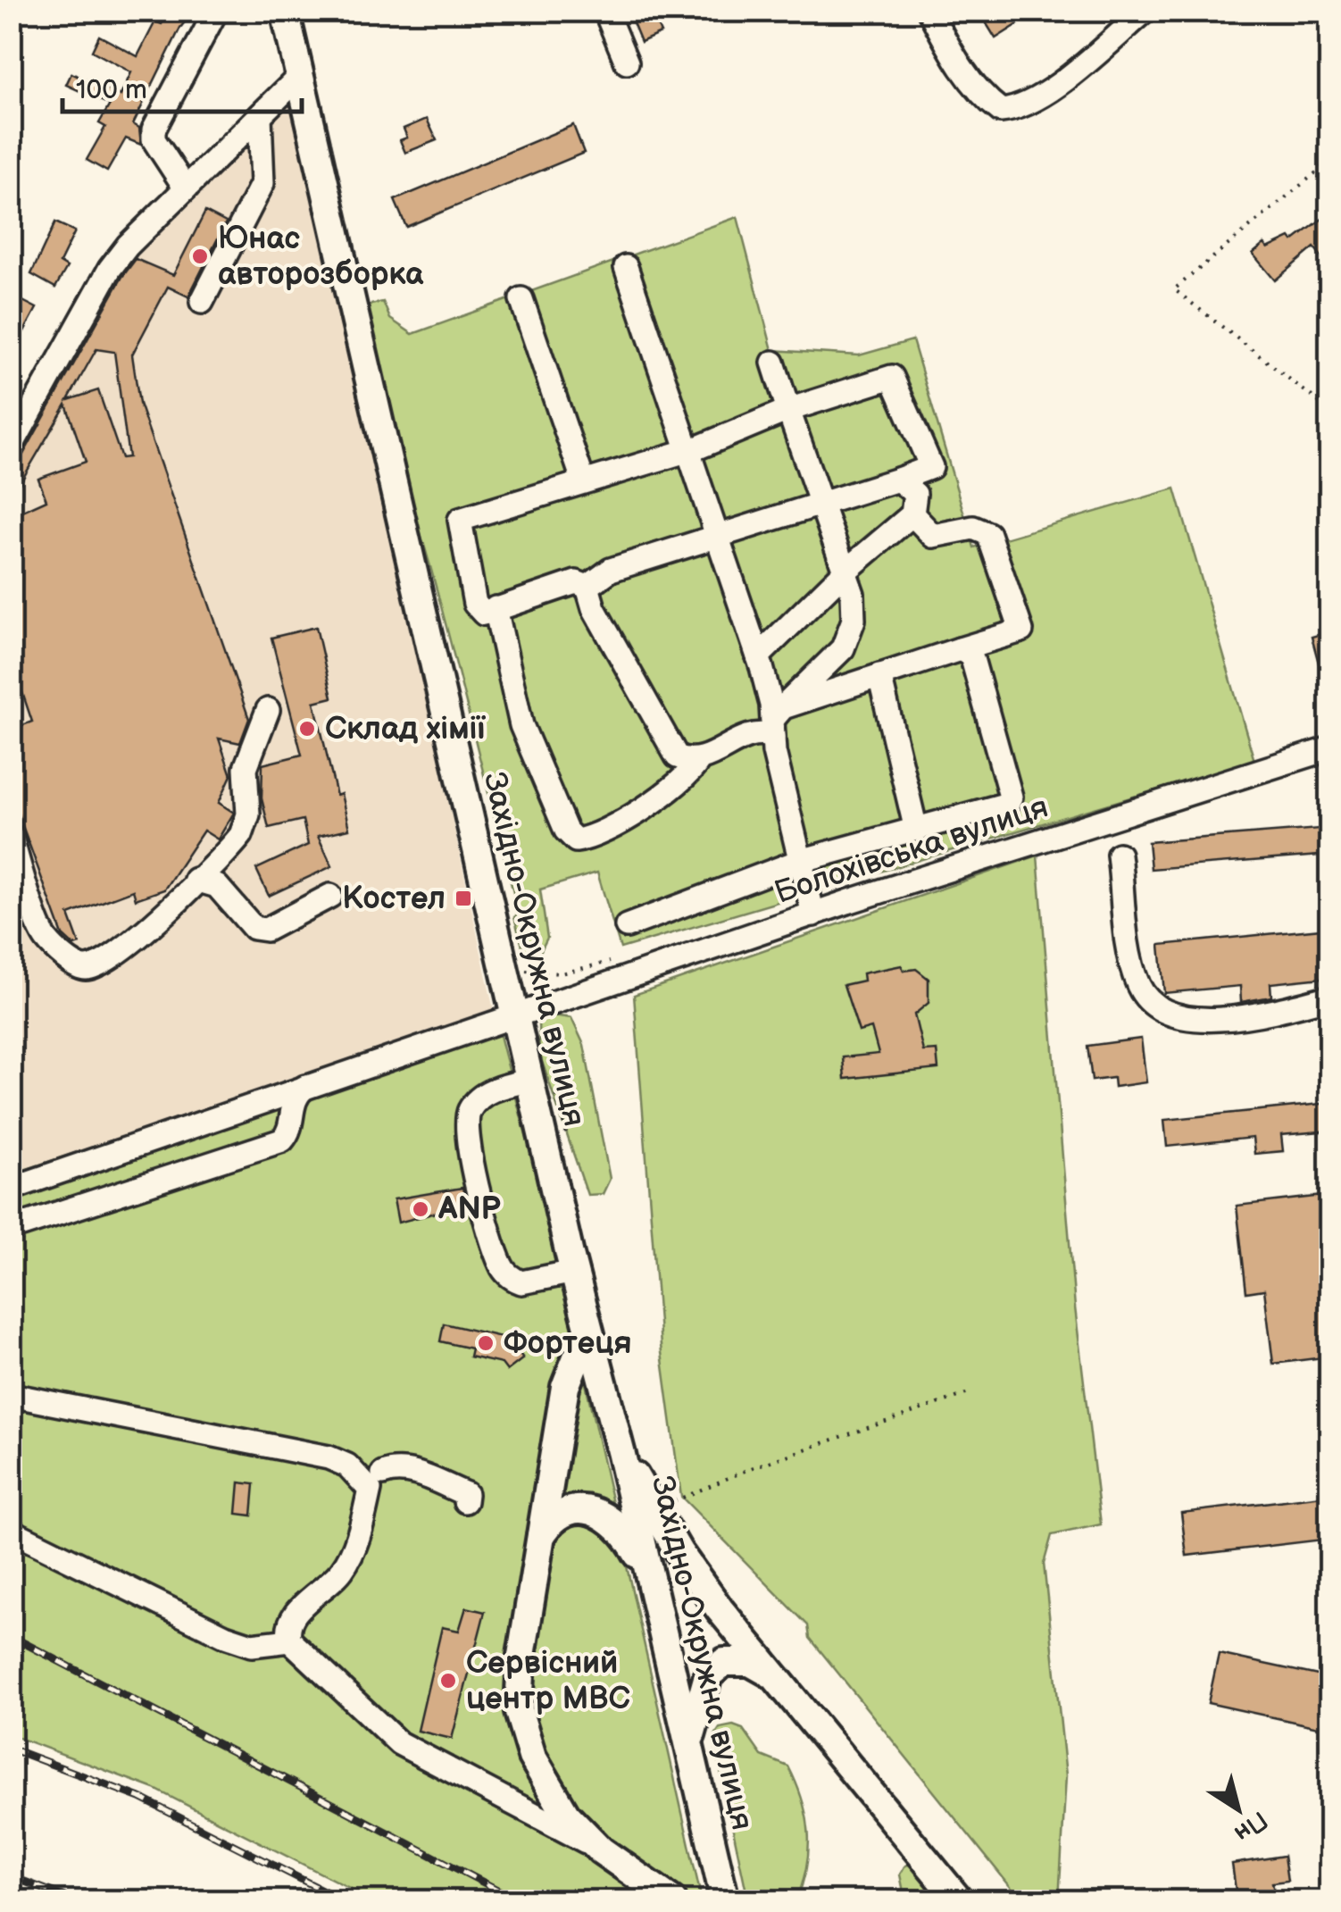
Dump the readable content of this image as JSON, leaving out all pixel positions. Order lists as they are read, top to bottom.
{
  "streets": {
    "main road": ["Західно-Окружна вулиця"],
    "street": ["Болохівська вулиця"]
  },
  "crossings": [
    ["Болохівська вулиця", "Західно-Окружна вулиця"]
  ],
  "places": {
    "other": [
      "Юнас авторозборка",
      "Склад хімії",
      "ANP",
      "Фортеця",
      "Сервісний центр МВС"
    ],
    "transit": ["Костел"]
  },
  "scale_bar": "100 m",
  "north": "bottom right"
}
